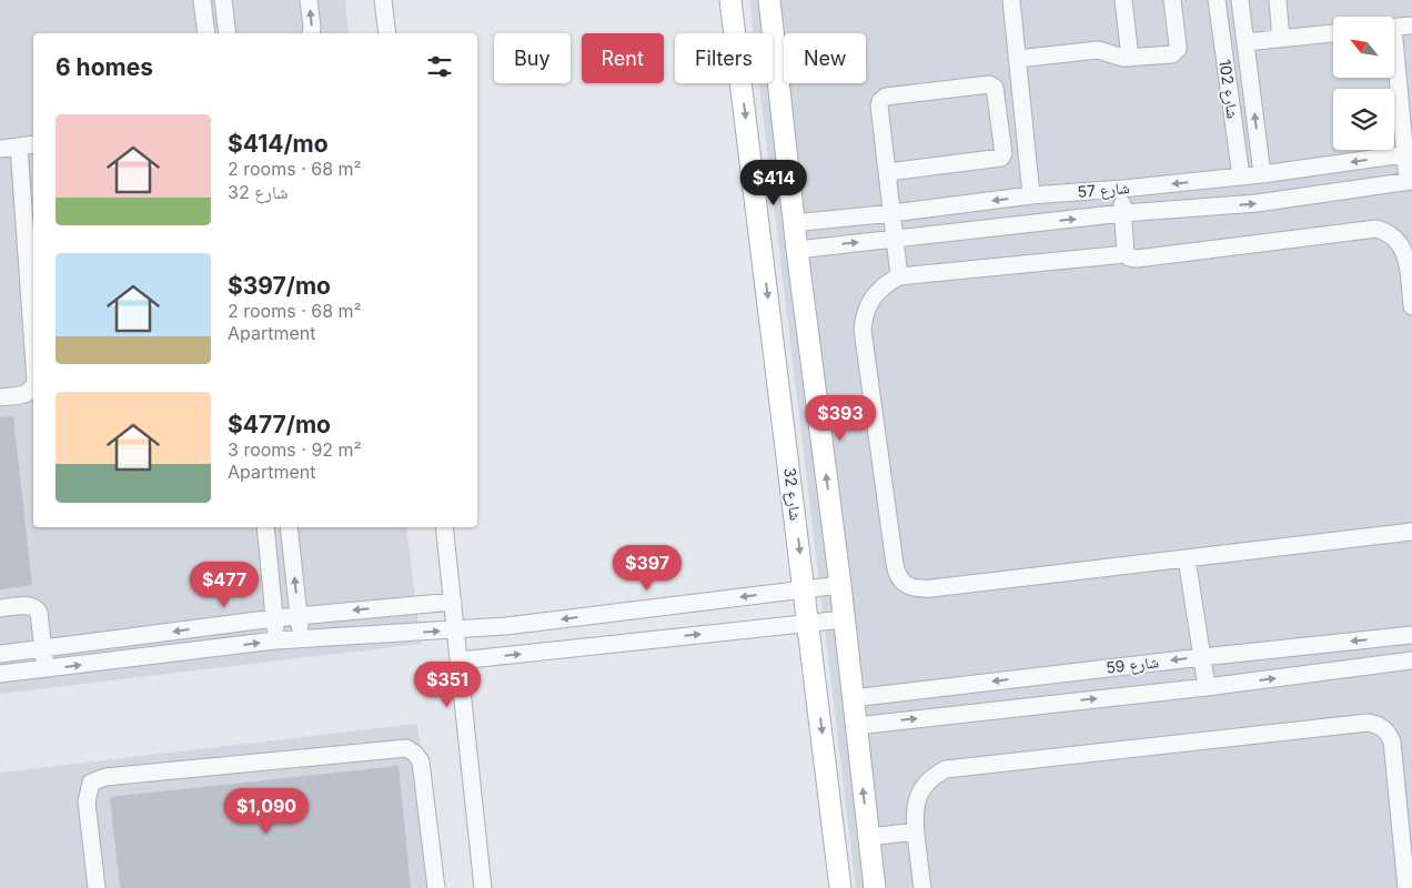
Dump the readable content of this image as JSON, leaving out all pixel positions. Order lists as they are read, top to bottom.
{
  "streets": {
    "main road": ["شارع 32"],
    "street": ["شارع 102", "شارع 57", "شارع 59"]
  },
  "crossings": [
    ["شارع 102", "شارع 57"]
  ],
  "north": "top left",
  "page": {
    "chip": [
      "Buy",
      "Rent",
      "Filters",
      "New"
    ],
    "heading": "6 homes",
    "list": [
      {
        "name": "$414/mo",
        "note": "2 rooms · 68 m² · شارع 32"
      },
      {
        "name": "$397/mo",
        "note": "2 rooms · 68 m² · Apartment"
      },
      {
        "name": "$477/mo",
        "note": "3 rooms · 92 m² · Apartment"
      }
    ],
    "price": [
      "$414",
      "$393",
      "$397",
      "$477",
      "$351",
      "$1,090"
    ]
  }
}
